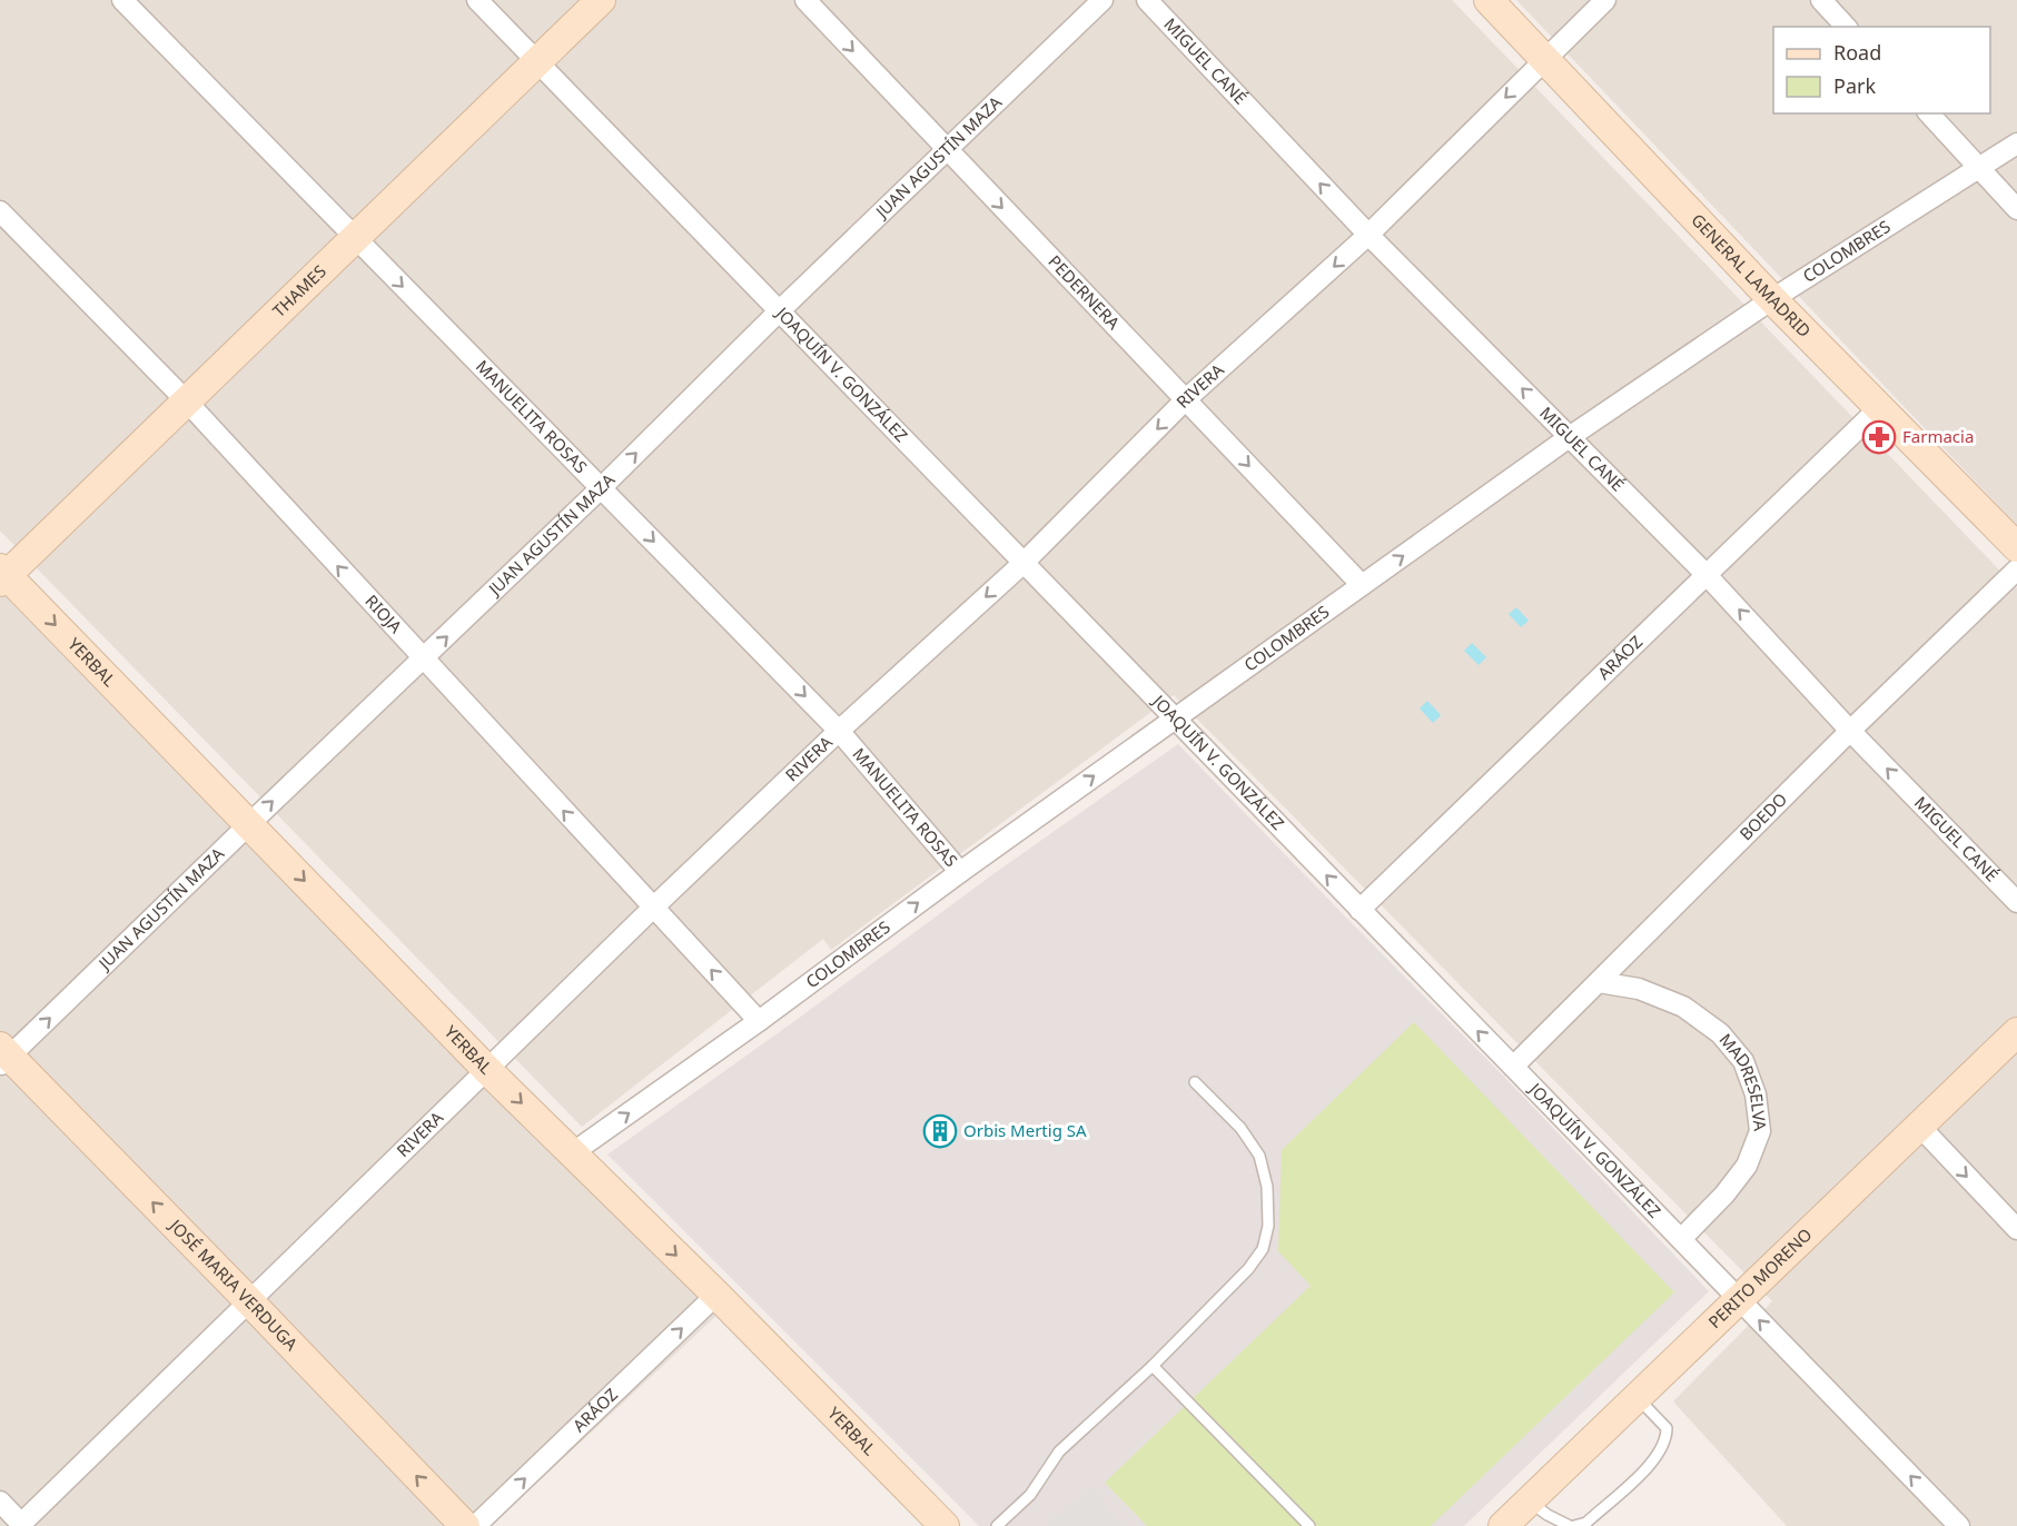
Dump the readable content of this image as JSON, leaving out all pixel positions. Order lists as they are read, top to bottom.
{
  "streets": {
    "street": [
      "MIGUEL CANÉ",
      "JUAN AGUSTÍN MAZA",
      "COLOMBRES",
      "GENERAL LAMADRID",
      "THAMES",
      "PEDERNERA",
      "JOAQUÍN V. GONZÁLEZ",
      "RIVERA",
      "MANUELITA ROSAS",
      "RIOJA",
      "ARÁOZ",
      "YERBAL",
      "BOEDO",
      "MADRESELVA",
      "PERITO MORENO",
      "JOSÉ MARIA VERDUGA"
    ]
  },
  "crossings": [
    ["MIGUEL CANÉ", "COLOMBRES"],
    ["MIGUEL CANÉ", "RIVERA"],
    ["MIGUEL CANÉ", "ARÁOZ"],
    ["MIGUEL CANÉ", "BOEDO"],
    ["JUAN AGUSTÍN MAZA", "PEDERNERA"],
    ["JUAN AGUSTÍN MAZA", "JOAQUÍN V. GONZÁLEZ"],
    ["JUAN AGUSTÍN MAZA", "MANUELITA ROSAS"],
    ["JUAN AGUSTÍN MAZA", "RIOJA"],
    ["JUAN AGUSTÍN MAZA", "YERBAL"],
    ["JUAN AGUSTÍN MAZA", "JOSÉ MARIA VERDUGA"],
    ["COLOMBRES", "GENERAL LAMADRID"],
    ["COLOMBRES", "PEDERNERA"],
    ["COLOMBRES", "JOAQUÍN V. GONZÁLEZ"],
    ["COLOMBRES", "MANUELITA ROSAS"],
    ["COLOMBRES", "RIOJA"],
    ["COLOMBRES", "YERBAL"],
    ["GENERAL LAMADRID", "RIVERA"],
    ["GENERAL LAMADRID", "ARÁOZ"],
    ["THAMES", "JOAQUÍN V. GONZÁLEZ"],
    ["THAMES", "MANUELITA ROSAS"],
    ["THAMES", "RIOJA"],
    ["THAMES", "YERBAL"],
    ["PEDERNERA", "RIVERA"],
    ["JOAQUÍN V. GONZÁLEZ", "RIVERA"],
    ["JOAQUÍN V. GONZÁLEZ", "ARÁOZ"],
    ["JOAQUÍN V. GONZÁLEZ", "BOEDO"],
    ["JOAQUÍN V. GONZÁLEZ", "MADRESELVA"],
    ["JOAQUÍN V. GONZÁLEZ", "PERITO MORENO"],
    ["RIVERA", "MANUELITA ROSAS"],
    ["RIVERA", "RIOJA"],
    ["RIVERA", "YERBAL"],
    ["RIVERA", "JOSÉ MARIA VERDUGA"],
    ["ARÁOZ", "YERBAL"],
    ["BOEDO", "MADRESELVA"]
  ],
  "one_way": [
    "MIGUEL CANÉ",
    "JUAN AGUSTÍN MAZA",
    "COLOMBRES",
    "PEDERNERA",
    "JOAQUÍN V. GONZÁLEZ",
    "RIVERA",
    "MANUELITA ROSAS",
    "RIOJA",
    "YERBAL",
    "JOSÉ MARIA VERDUGA"
  ],
  "places": {
    "pharmacy": ["Farmacia"],
    "building": ["Orbis Mertig SA"]
  },
  "legend": ["Road", "Park"]
}
